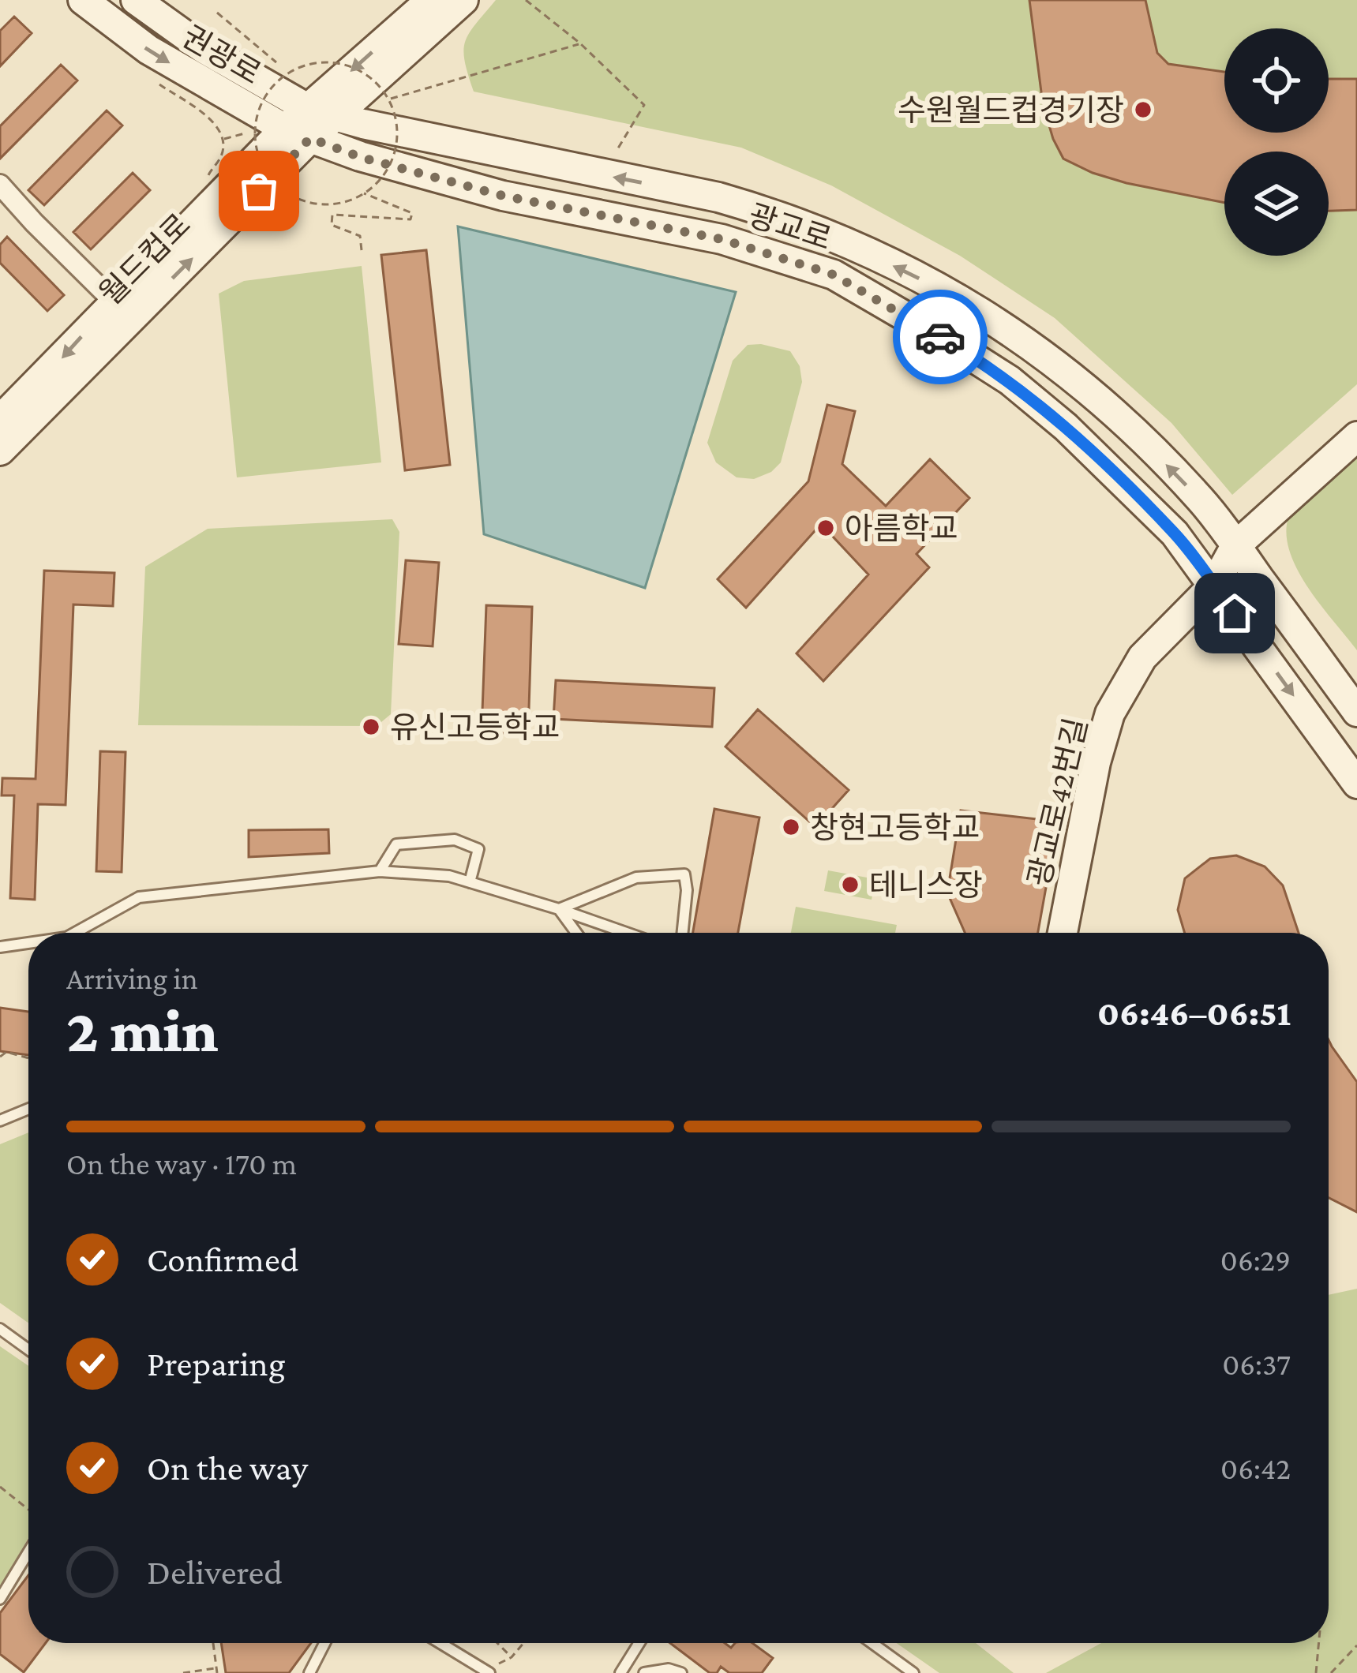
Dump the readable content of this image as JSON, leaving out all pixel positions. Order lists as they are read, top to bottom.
{
  "streets": {
    "main road": [
      "권광로",
      "광교로",
      "월드컵로",
      "광교로42번길"
    ]
  },
  "crossings": [
    ["권광로", "광교로"],
    ["권광로", "월드컵로"],
    ["광교로", "월드컵로"],
    ["광교로", "광교로42번길"]
  ],
  "places": [
    "수원월드컵경기장",
    "아름학교",
    "유신고등학교",
    "창현고등학교",
    "테니스장"
  ],
  "page": {
    "heading": ["2 min", "Arriving in", "06:46–06:51"],
    "bar": "On the way · 170 m",
    "list": [
      ["Confirmed", "06:29"],
      ["Preparing", "06:37"],
      ["On the way", "06:42"],
      "Delivered"
    ]
  }
}
